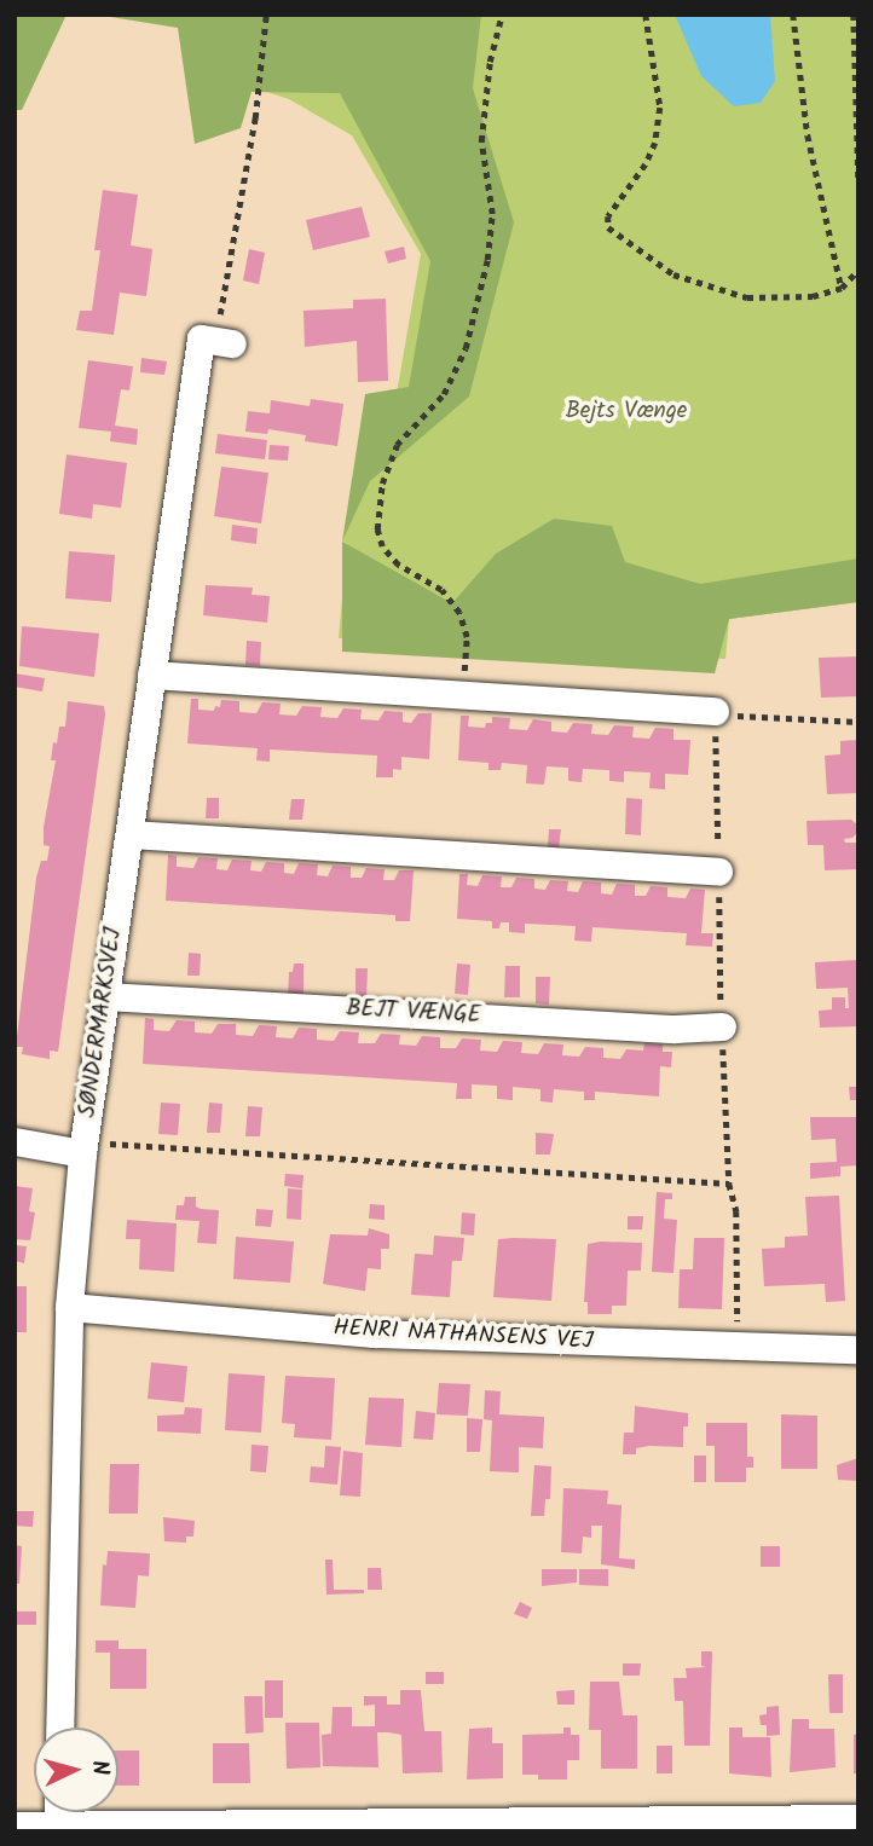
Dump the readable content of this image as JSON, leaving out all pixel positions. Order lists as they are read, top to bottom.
{
  "streets": {
    "street": ["BEJT VÆNGE", "SØNDERMARKSVEJ", "HENRI NATHANSENS VEJ"]
  },
  "crossings": [
    ["BEJT VÆNGE", "SØNDERMARKSVEJ"],
    ["SØNDERMARKSVEJ", "HENRI NATHANSENS VEJ"]
  ],
  "parks": ["Bejts Vænge"],
  "north": "right"
}
